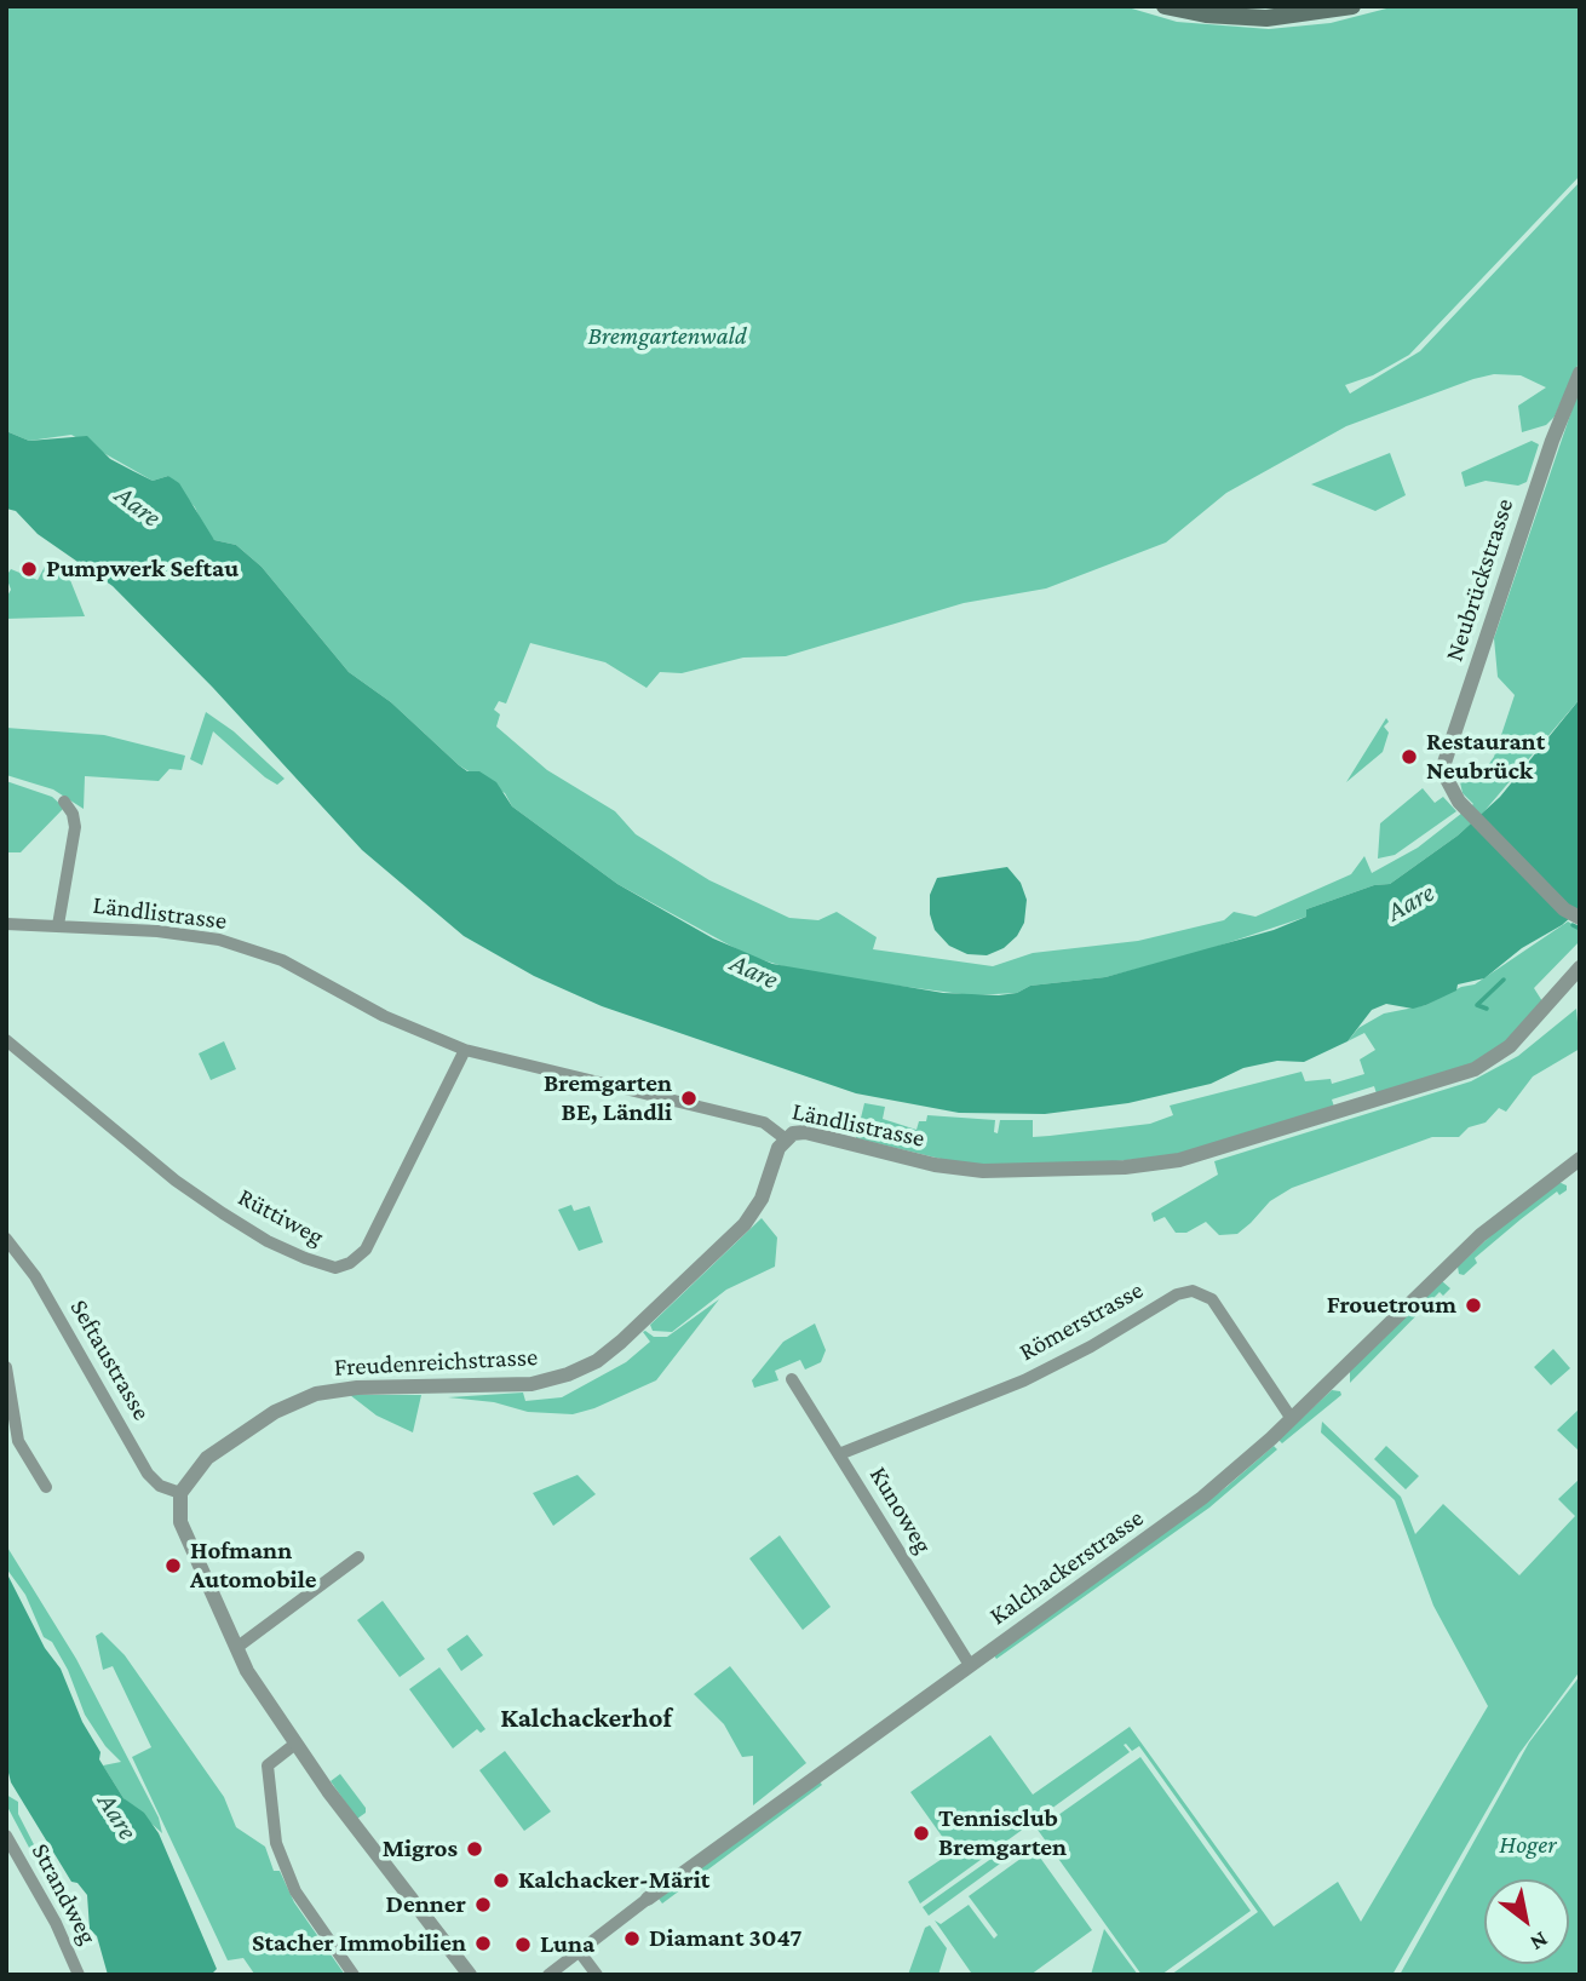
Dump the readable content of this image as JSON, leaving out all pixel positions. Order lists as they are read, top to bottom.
{
  "streets": {
    "street": [
      "Neubrückstrasse",
      "Ländlistrasse",
      "Rüttiweg",
      "Römerstrasse",
      "Seftaustrasse",
      "Freudenreichstrasse",
      "Kunoweg",
      "Kalchackerstrasse",
      "Strandweg"
    ]
  },
  "crossings": [
    ["Ländlistrasse", "Rüttiweg"],
    ["Ländlistrasse", "Freudenreichstrasse"],
    ["Römerstrasse", "Kunoweg"],
    ["Römerstrasse", "Kalchackerstrasse"],
    ["Seftaustrasse", "Freudenreichstrasse"],
    ["Kunoweg", "Kalchackerstrasse"]
  ],
  "districts": ["Kalchackerhof"],
  "water": ["Aare"],
  "parks": ["Bremgartenwald", "Hoger"],
  "places": [
    "Pumpwerk Seftau",
    "Restaurant Neubrück",
    "Bremgarten BE, Ländli",
    "Frouetroum",
    "Hofmann Automobile",
    "Tennisclub Bremgarten",
    "Migros",
    "Kalchacker-Märit",
    "Denner",
    "Diamant 3047",
    "Stacher Immobilien",
    "Luna"
  ],
  "north": "bottom right"
}
